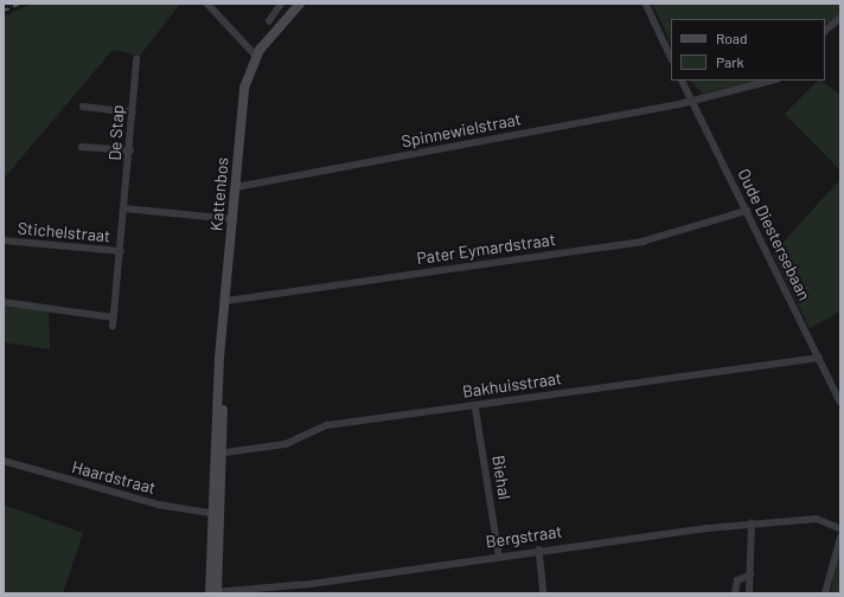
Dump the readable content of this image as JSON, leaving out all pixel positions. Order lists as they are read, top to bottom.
{
  "streets": {
    "main road": ["Kattenbos"],
    "street": [
      "Spinnewielstraat",
      "De Stap",
      "Stichelstraat",
      "Oude Diestersebaan",
      "Pater Eymardstraat",
      "Bakhuisstraat",
      "Haardstraat",
      "Biehal",
      "Bergstraat"
    ]
  },
  "crossings": [
    ["Spinnewielstraat", "Kattenbos"],
    ["Spinnewielstraat", "Oude Diestersebaan"],
    ["De Stap", "Stichelstraat"],
    ["Kattenbos", "Pater Eymardstraat"],
    ["Kattenbos", "Bakhuisstraat"],
    ["Kattenbos", "Haardstraat"],
    ["Kattenbos", "Bergstraat"],
    ["Oude Diestersebaan", "Pater Eymardstraat"],
    ["Oude Diestersebaan", "Bakhuisstraat"],
    ["Bakhuisstraat", "Biehal"],
    ["Biehal", "Bergstraat"]
  ],
  "legend": ["Road", "Park"]
}
